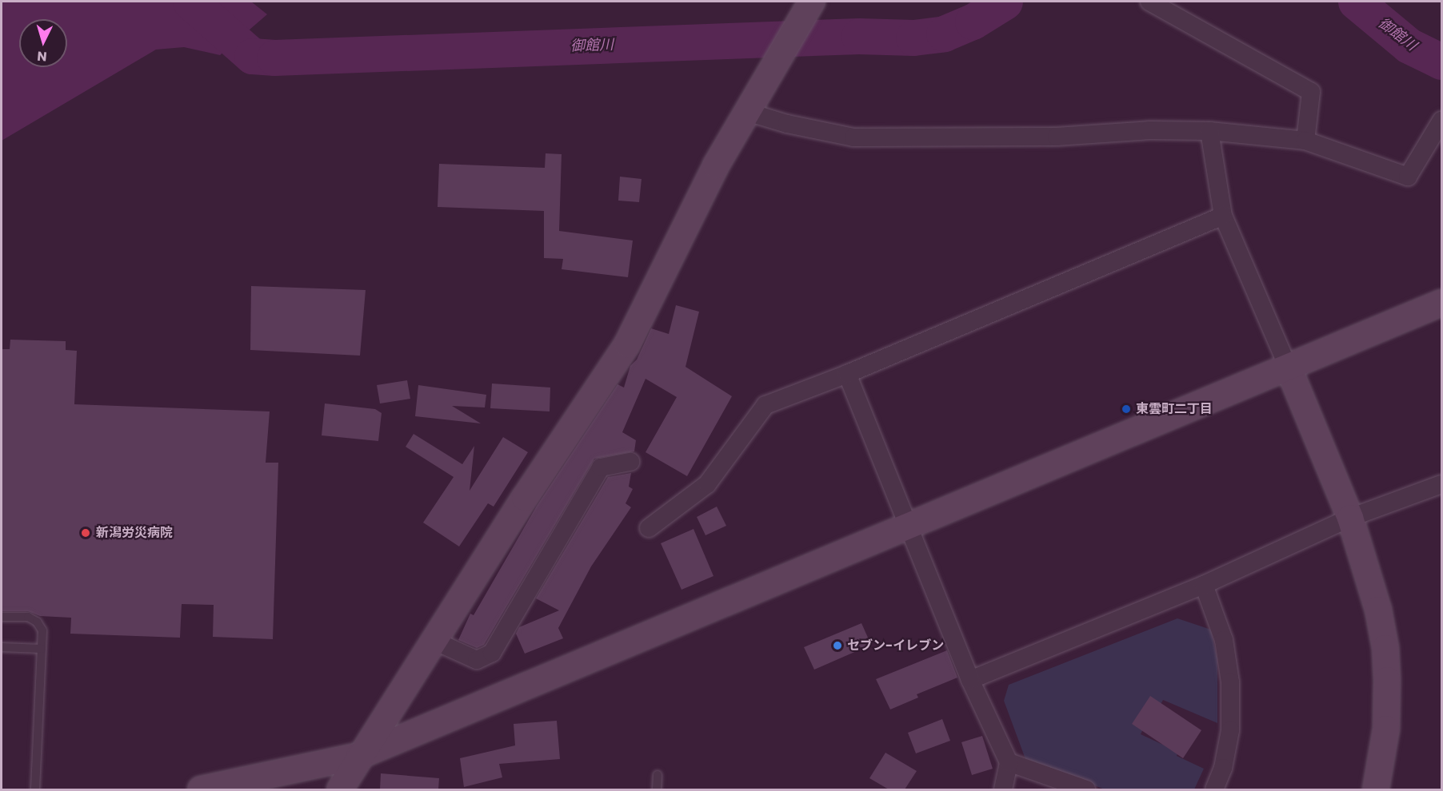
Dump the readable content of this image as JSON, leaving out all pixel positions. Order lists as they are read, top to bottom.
{
  "water": ["御館川"],
  "places": ["東雲町二丁目", "新潟労災病院", "セブン-イレブン"],
  "north": "bottom"
}
